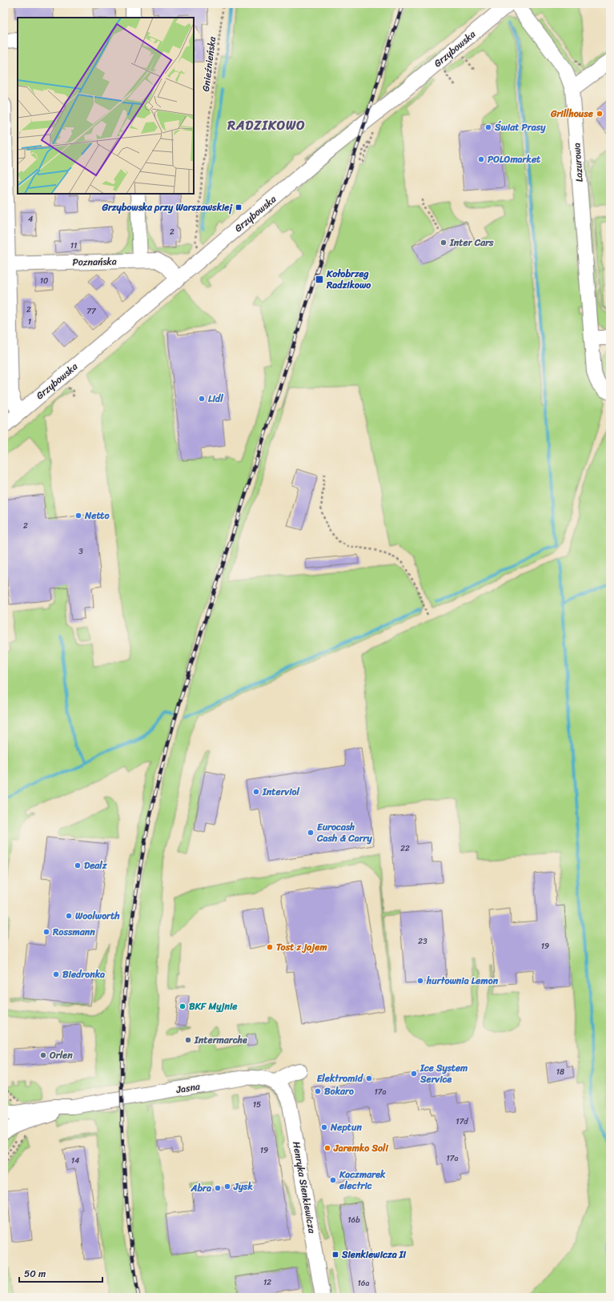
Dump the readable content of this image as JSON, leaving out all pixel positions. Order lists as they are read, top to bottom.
{
  "streets": {
    "street": [
      "Grzybowska",
      "Lazurowa",
      "Poznańska",
      "Jasna",
      "Henryka Sienkiewicza"
    ],
    "path": ["Gnieźnieńska"]
  },
  "crossings": [
    ["Grzybowska", "Poznańska"],
    ["Jasna", "Henryka Sienkiewicza"]
  ],
  "districts": ["RADZIKOWO"],
  "places": {
    "other": [
      "Grillhouse",
      "Świat Prasy",
      "POLOmarket",
      "Inter Cars",
      "Lidl",
      "Netto",
      "Interviol",
      "Eurocash Cash & Carry",
      "Dealz",
      "Woolworth",
      "Rossmann",
      "Tost z jajem",
      "Biedronka",
      "hurtownia Lemon",
      "BKF Myjnie",
      "Intermarche",
      "Orlen",
      "Ice System Service",
      "Elektromid",
      "Bokaro",
      "Neptun",
      "Jaremko Soli",
      "Kaczmarek electric",
      "Jysk",
      "Abra"
    ],
    "transit": ["Grzybowska przy Warszawskiej", "Kołobrzeg Radzikowo", "Sienkiewicza II"]
  },
  "house_numbers": [
    "4",
    "2",
    "11",
    "10",
    "2",
    "77",
    "1",
    "2",
    "3",
    "22",
    "23",
    "19",
    "18",
    "17a",
    "15",
    "17d",
    "19",
    "17a",
    "14",
    "16b",
    "12",
    "16a"
  ],
  "scale_bar": "50 m"
}
